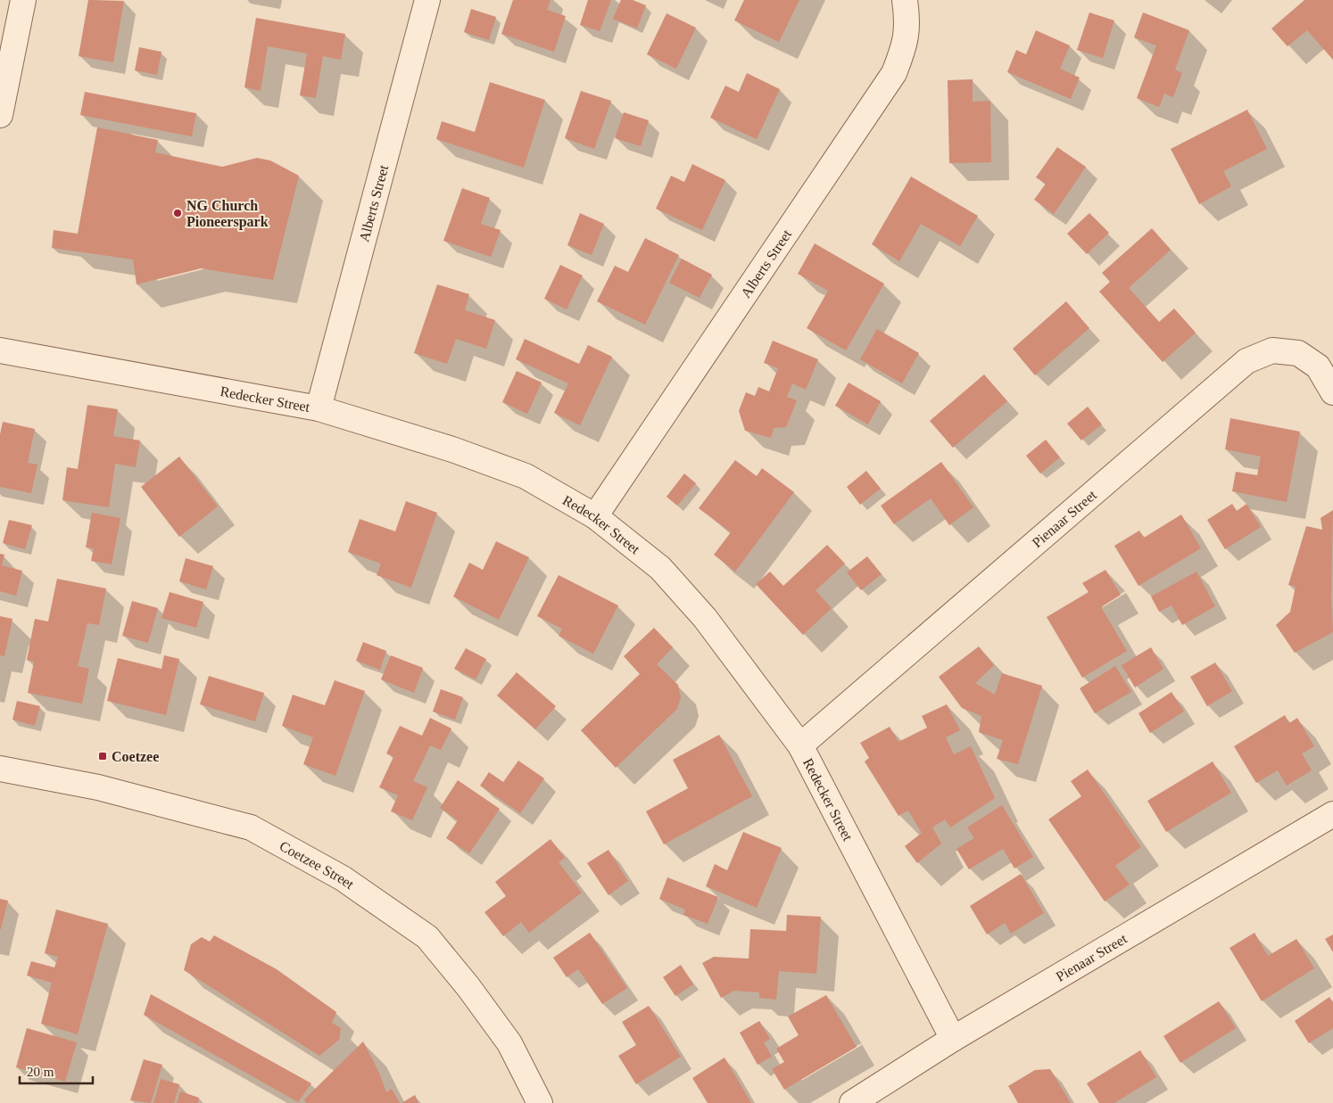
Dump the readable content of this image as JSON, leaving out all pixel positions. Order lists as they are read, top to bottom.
{
  "streets": {
    "street": [
      "Alberts Street",
      "Redecker Street",
      "Pienaar Street",
      "Coetzee Street"
    ]
  },
  "crossings": [
    ["Alberts Street", "Redecker Street"],
    ["Redecker Street", "Pienaar Street"]
  ],
  "places": {
    "other": ["NG Church Pioneerspark"],
    "transit": ["Coetzee"]
  },
  "scale_bar": "20 m"
}
